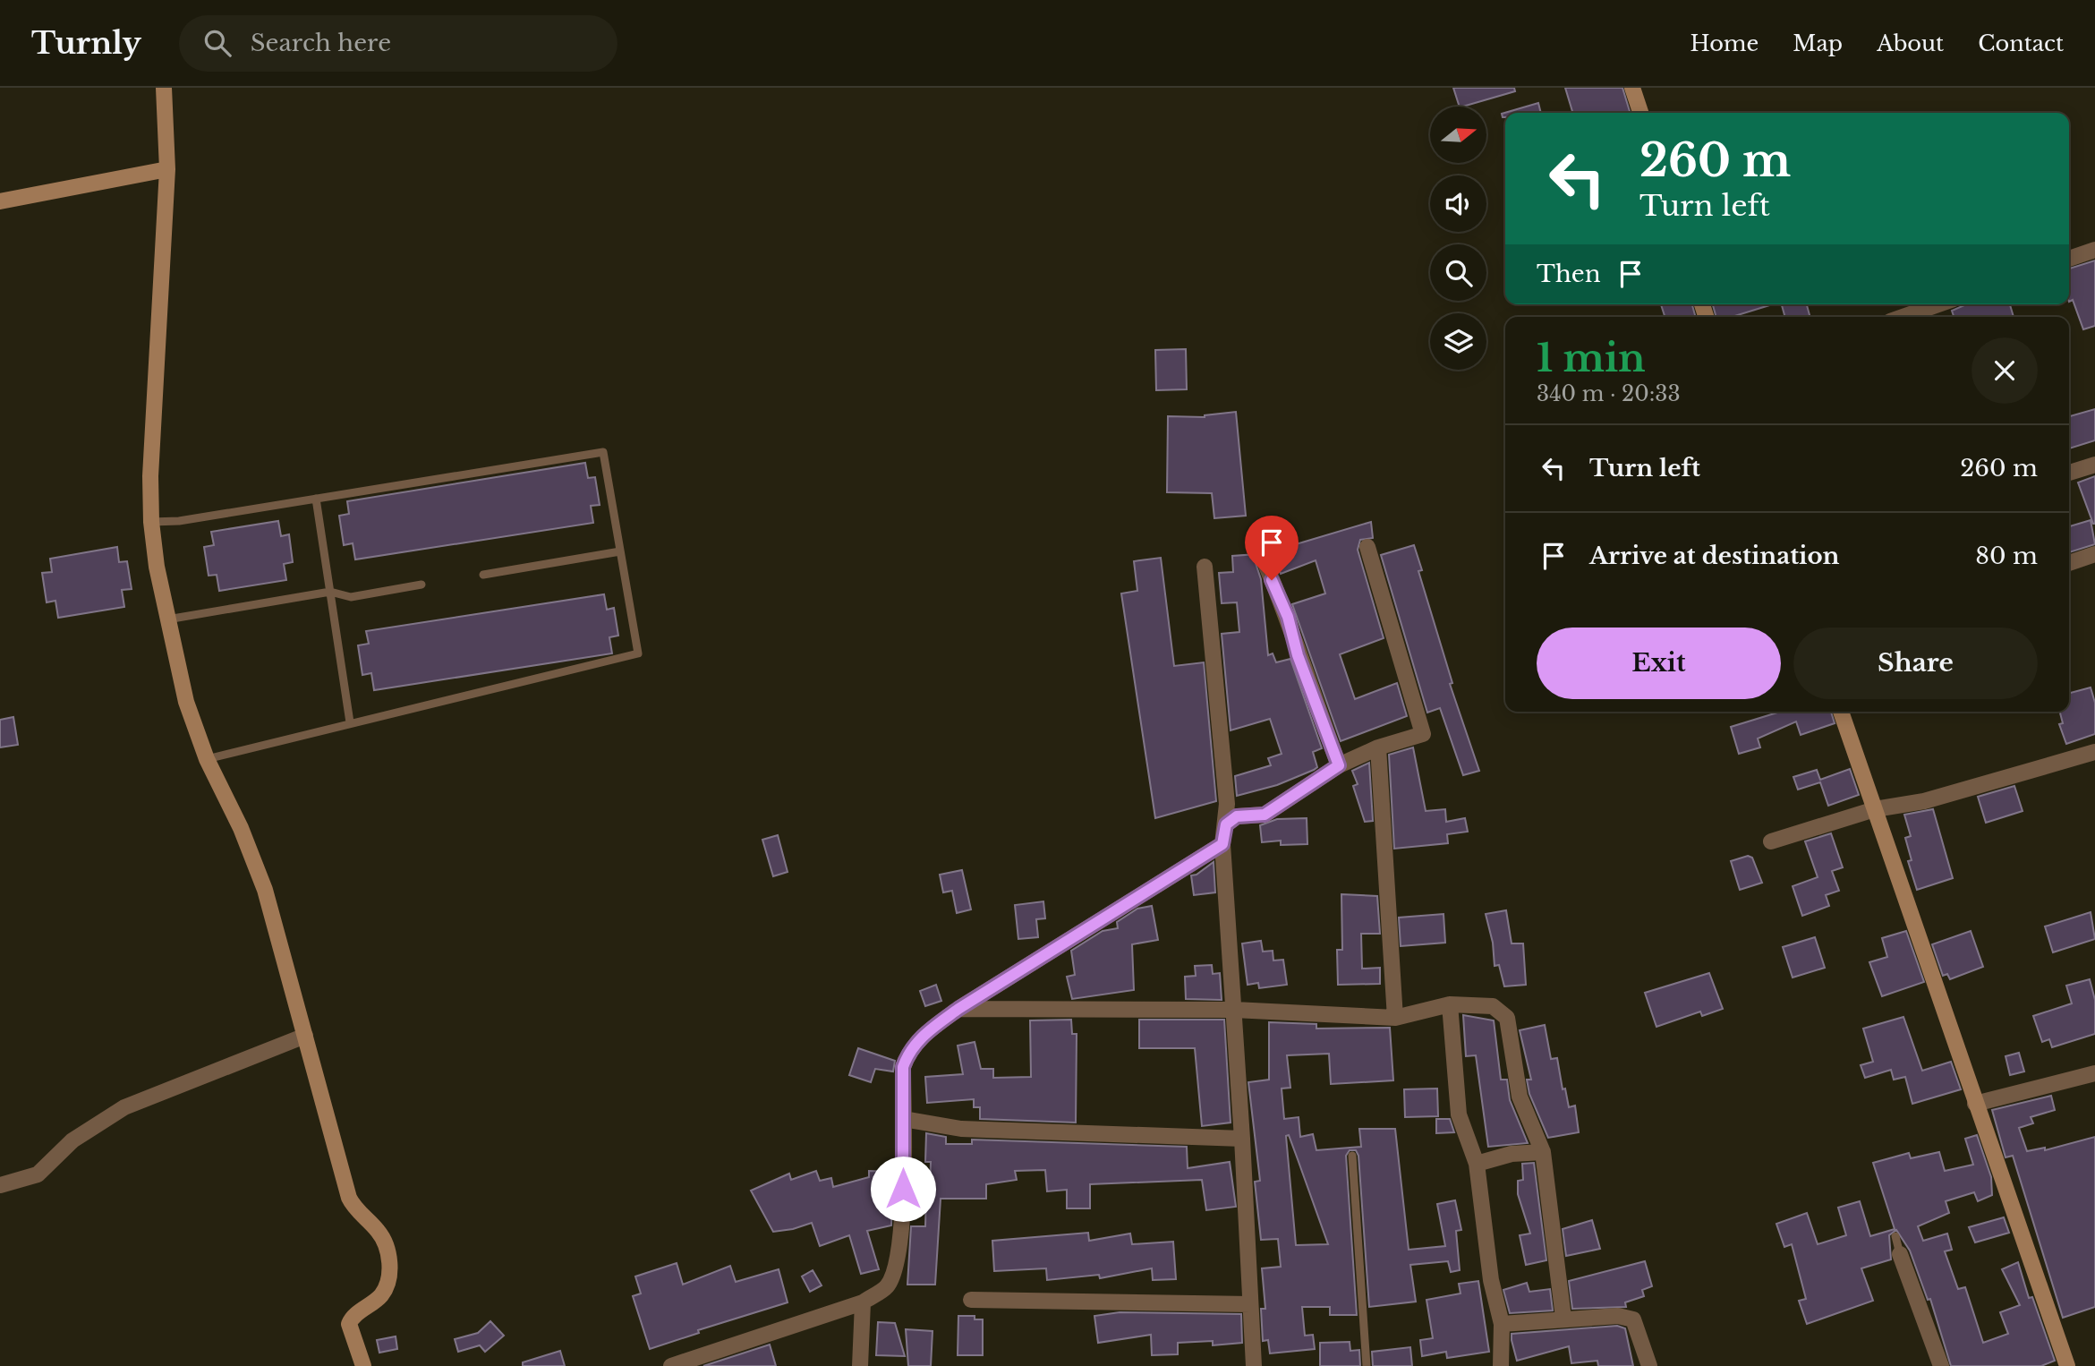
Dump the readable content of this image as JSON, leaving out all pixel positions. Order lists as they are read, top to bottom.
{
  "north": "right",
  "page": {
    "header": "Turnly",
    "search": "Search here",
    "nav": [
      "Home",
      "Map",
      "About",
      "Contact"
    ],
    "turn": ["260 m", "Turn left"],
    "then": "Then",
    "heading": ["1 min", "340 m · 20:33"],
    "list": [
      {
        "name": "Turn left",
        "value": "260 m"
      },
      {
        "name": "Arrive at destination",
        "value": "80 m"
      }
    ],
    "buttons": ["Exit", "Share"]
  }
}
